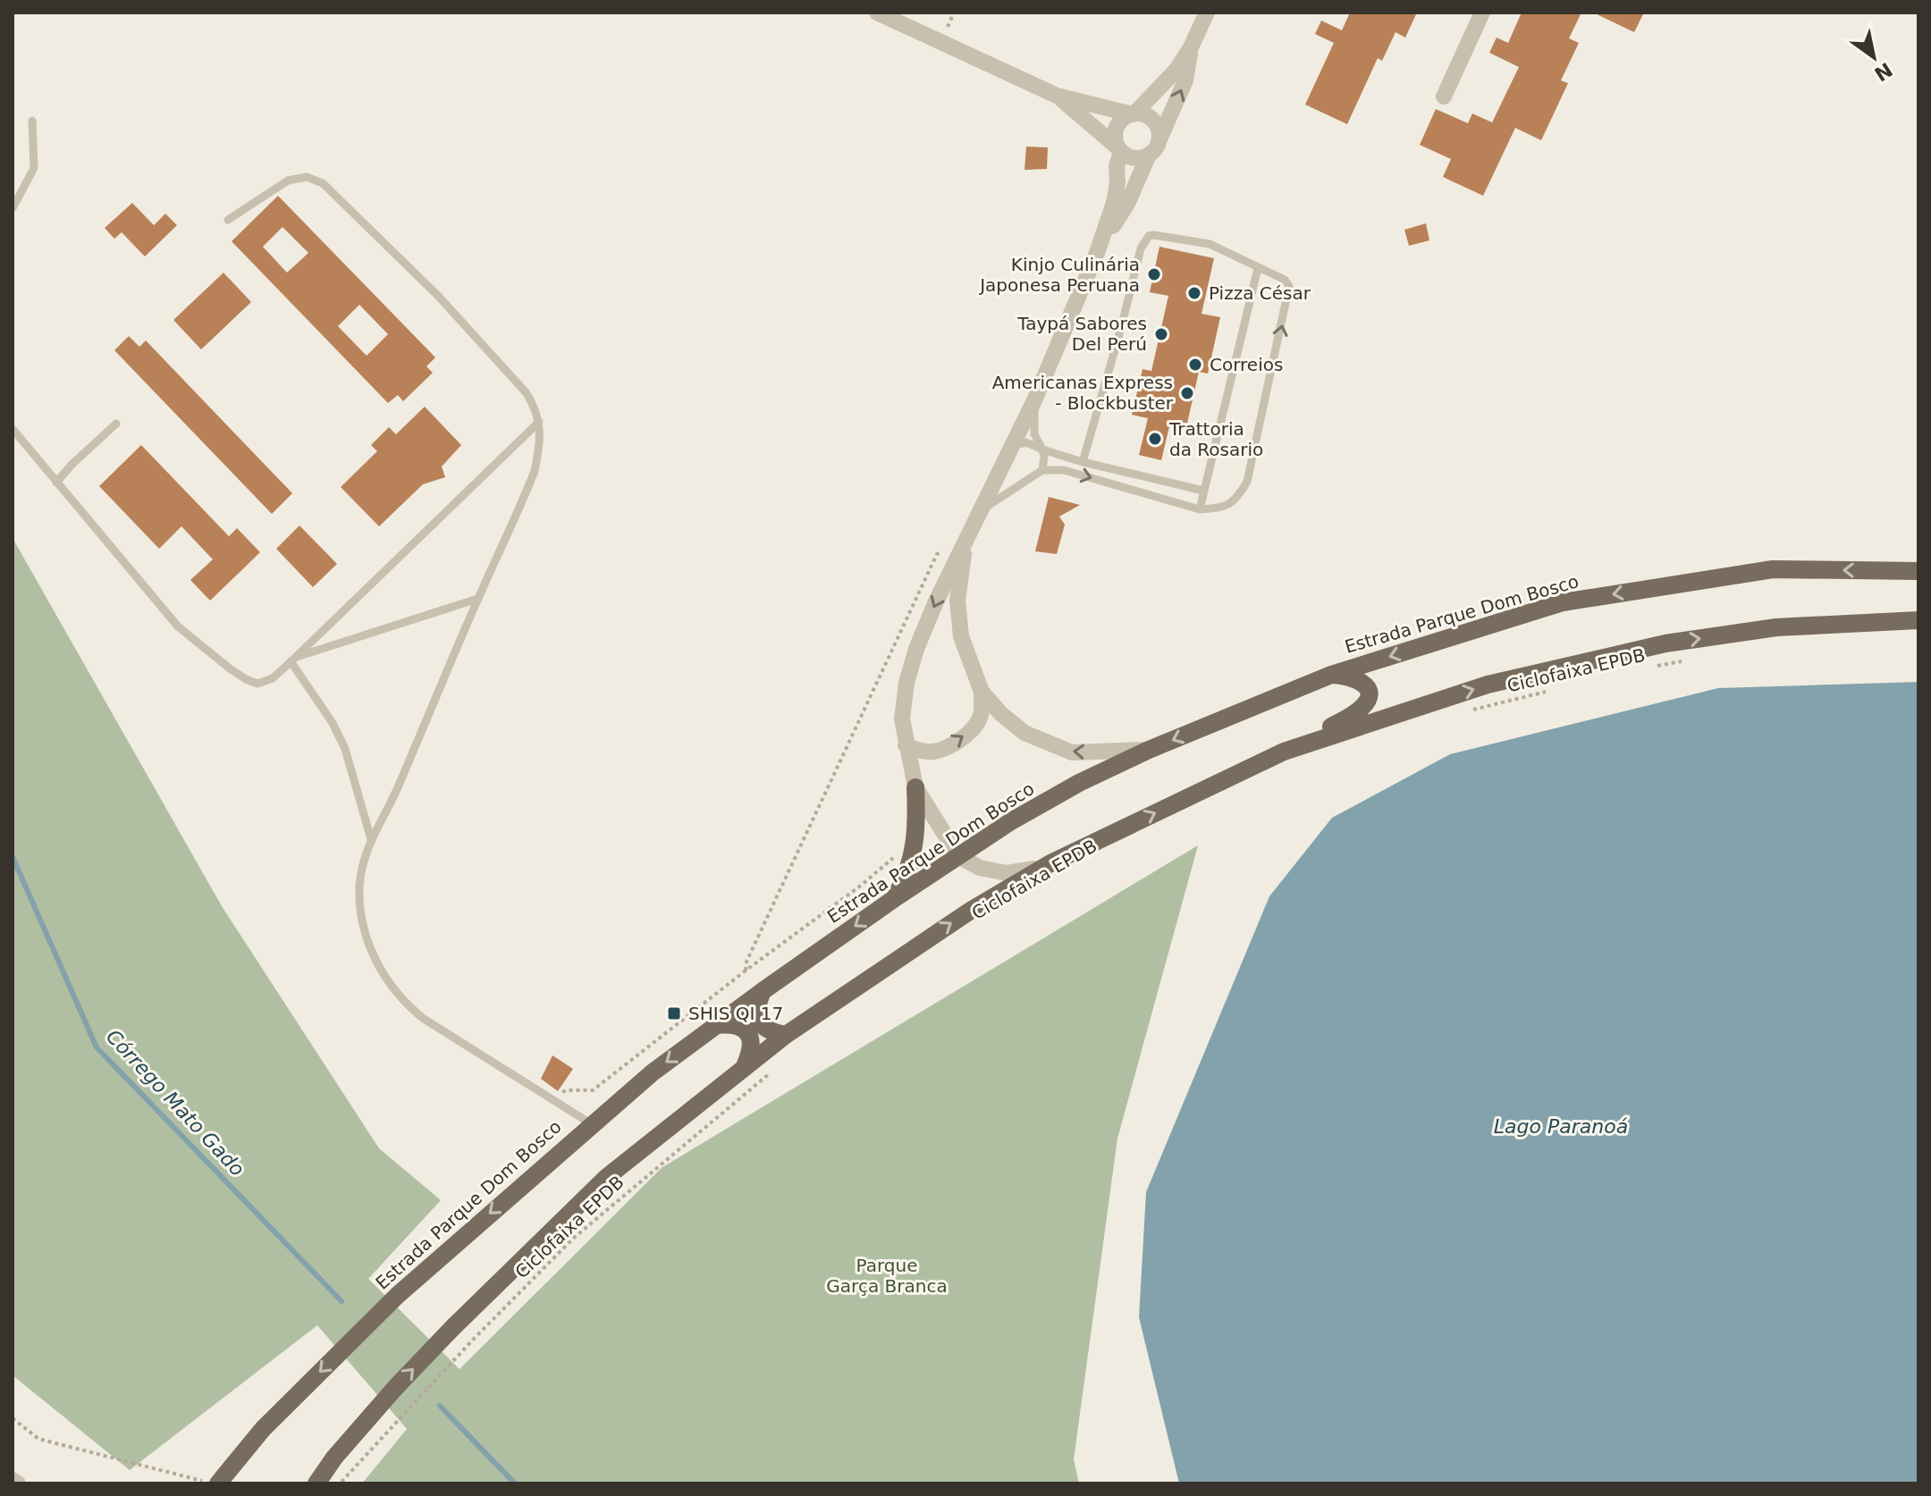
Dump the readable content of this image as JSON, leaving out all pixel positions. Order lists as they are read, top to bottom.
{
  "streets": {
    "main road": ["Estrada Parque Dom Bosco"],
    "path": ["Ciclofaixa EPDB"]
  },
  "water": ["Córrego Mato Gado", "Lago Paranoá"],
  "parks": ["Parque Garça Branca"],
  "places": {
    "other": [
      "Kinjo Culinária Japonesa Peruana",
      "Pizza César",
      "Taypá Sabores Del Perú",
      "Correios",
      "Americanas Express - Blockbuster",
      "Trattoria da Rosario"
    ],
    "transit": ["SHIS QI 17"]
  },
  "north": "bottom right"
}
